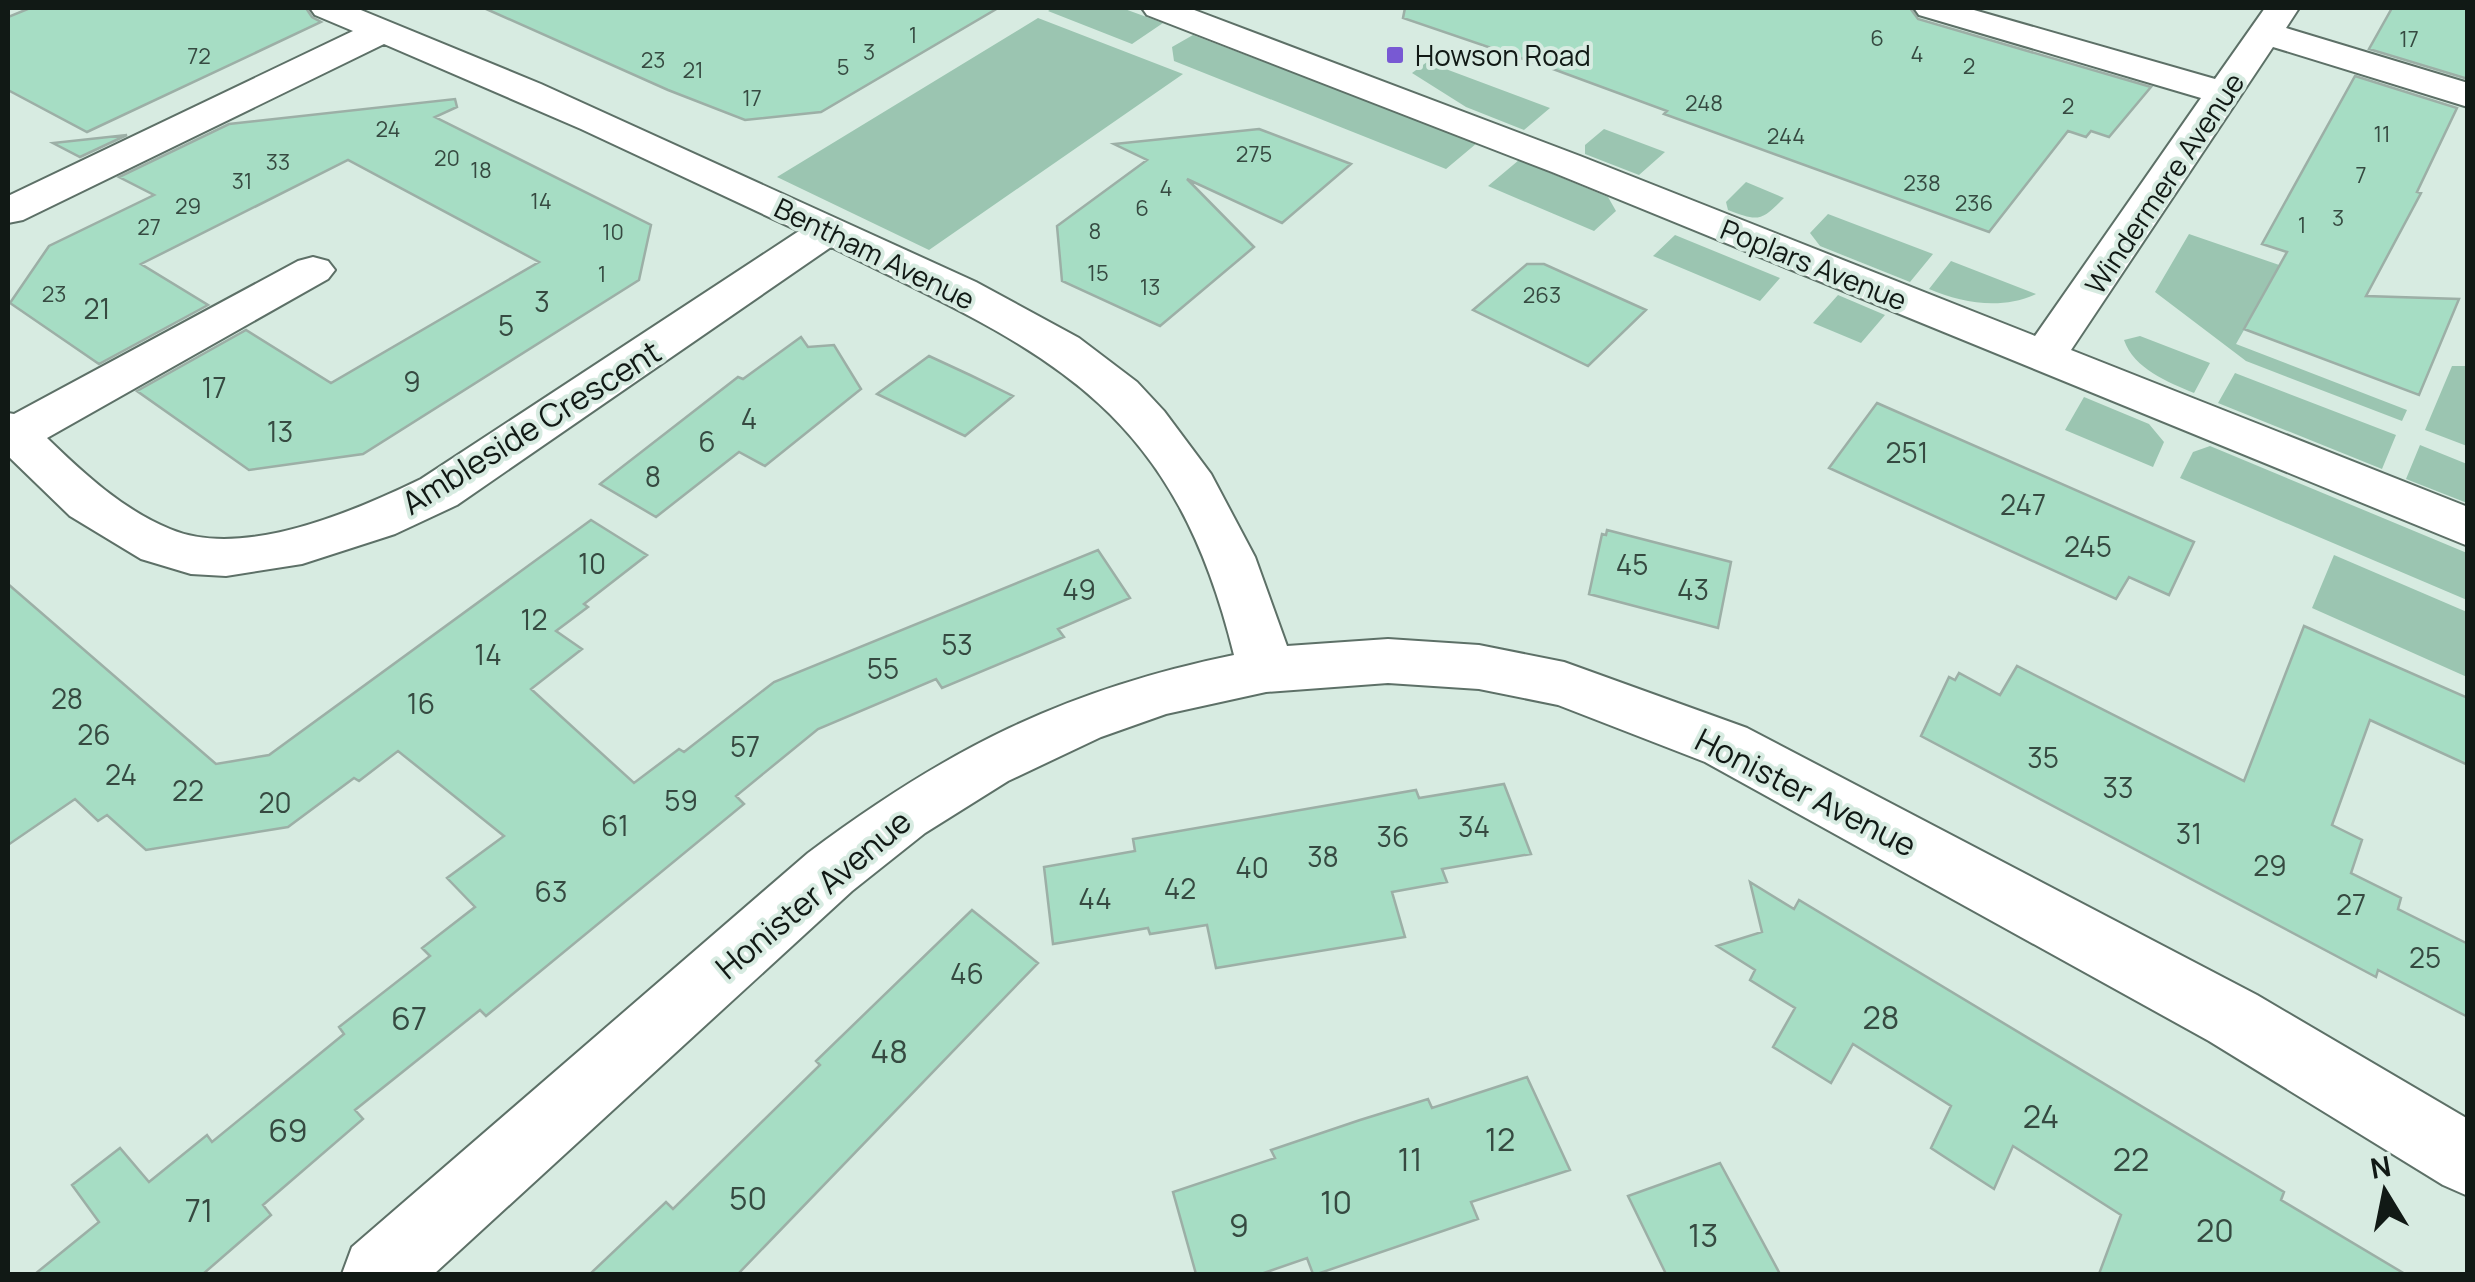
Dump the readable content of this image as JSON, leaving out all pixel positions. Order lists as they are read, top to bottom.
{
  "streets": {
    "street": [
      "Windermere Avenue",
      "Bentham Avenue",
      "Poplars Avenue",
      "Ambleside Crescent",
      "Honister Avenue"
    ]
  },
  "crossings": [
    ["Windermere Avenue", "Poplars Avenue"],
    ["Bentham Avenue", "Ambleside Crescent"],
    ["Bentham Avenue", "Honister Avenue"]
  ],
  "places": {
    "transit": ["Howson Road"]
  },
  "house_numbers": [
    "1",
    "6",
    "17",
    "3",
    "4",
    "72",
    "23",
    "2",
    "5",
    "21",
    "17",
    "248",
    "2",
    "24",
    "11",
    "244",
    "275",
    "20",
    "33",
    "18",
    "7",
    "31",
    "238",
    "4",
    "14",
    "236",
    "29",
    "6",
    "3",
    "1",
    "27",
    "8",
    "10",
    "15",
    "1",
    "13",
    "23",
    "263",
    "3",
    "21",
    "5",
    "9",
    "17",
    "4",
    "13",
    "6",
    "251",
    "8",
    "247",
    "245",
    "10",
    "45",
    "49",
    "43",
    "12",
    "53",
    "14",
    "55",
    "28",
    "16",
    "26",
    "57",
    "35",
    "24",
    "33",
    "22",
    "59",
    "20",
    "61",
    "34",
    "31",
    "36",
    "38",
    "29",
    "40",
    "42",
    "63",
    "44",
    "27",
    "25",
    "46",
    "28",
    "67",
    "48",
    "24",
    "69",
    "12",
    "11",
    "22",
    "50",
    "10",
    "71",
    "9",
    "20",
    "13"
  ],
  "north": "top"
}
